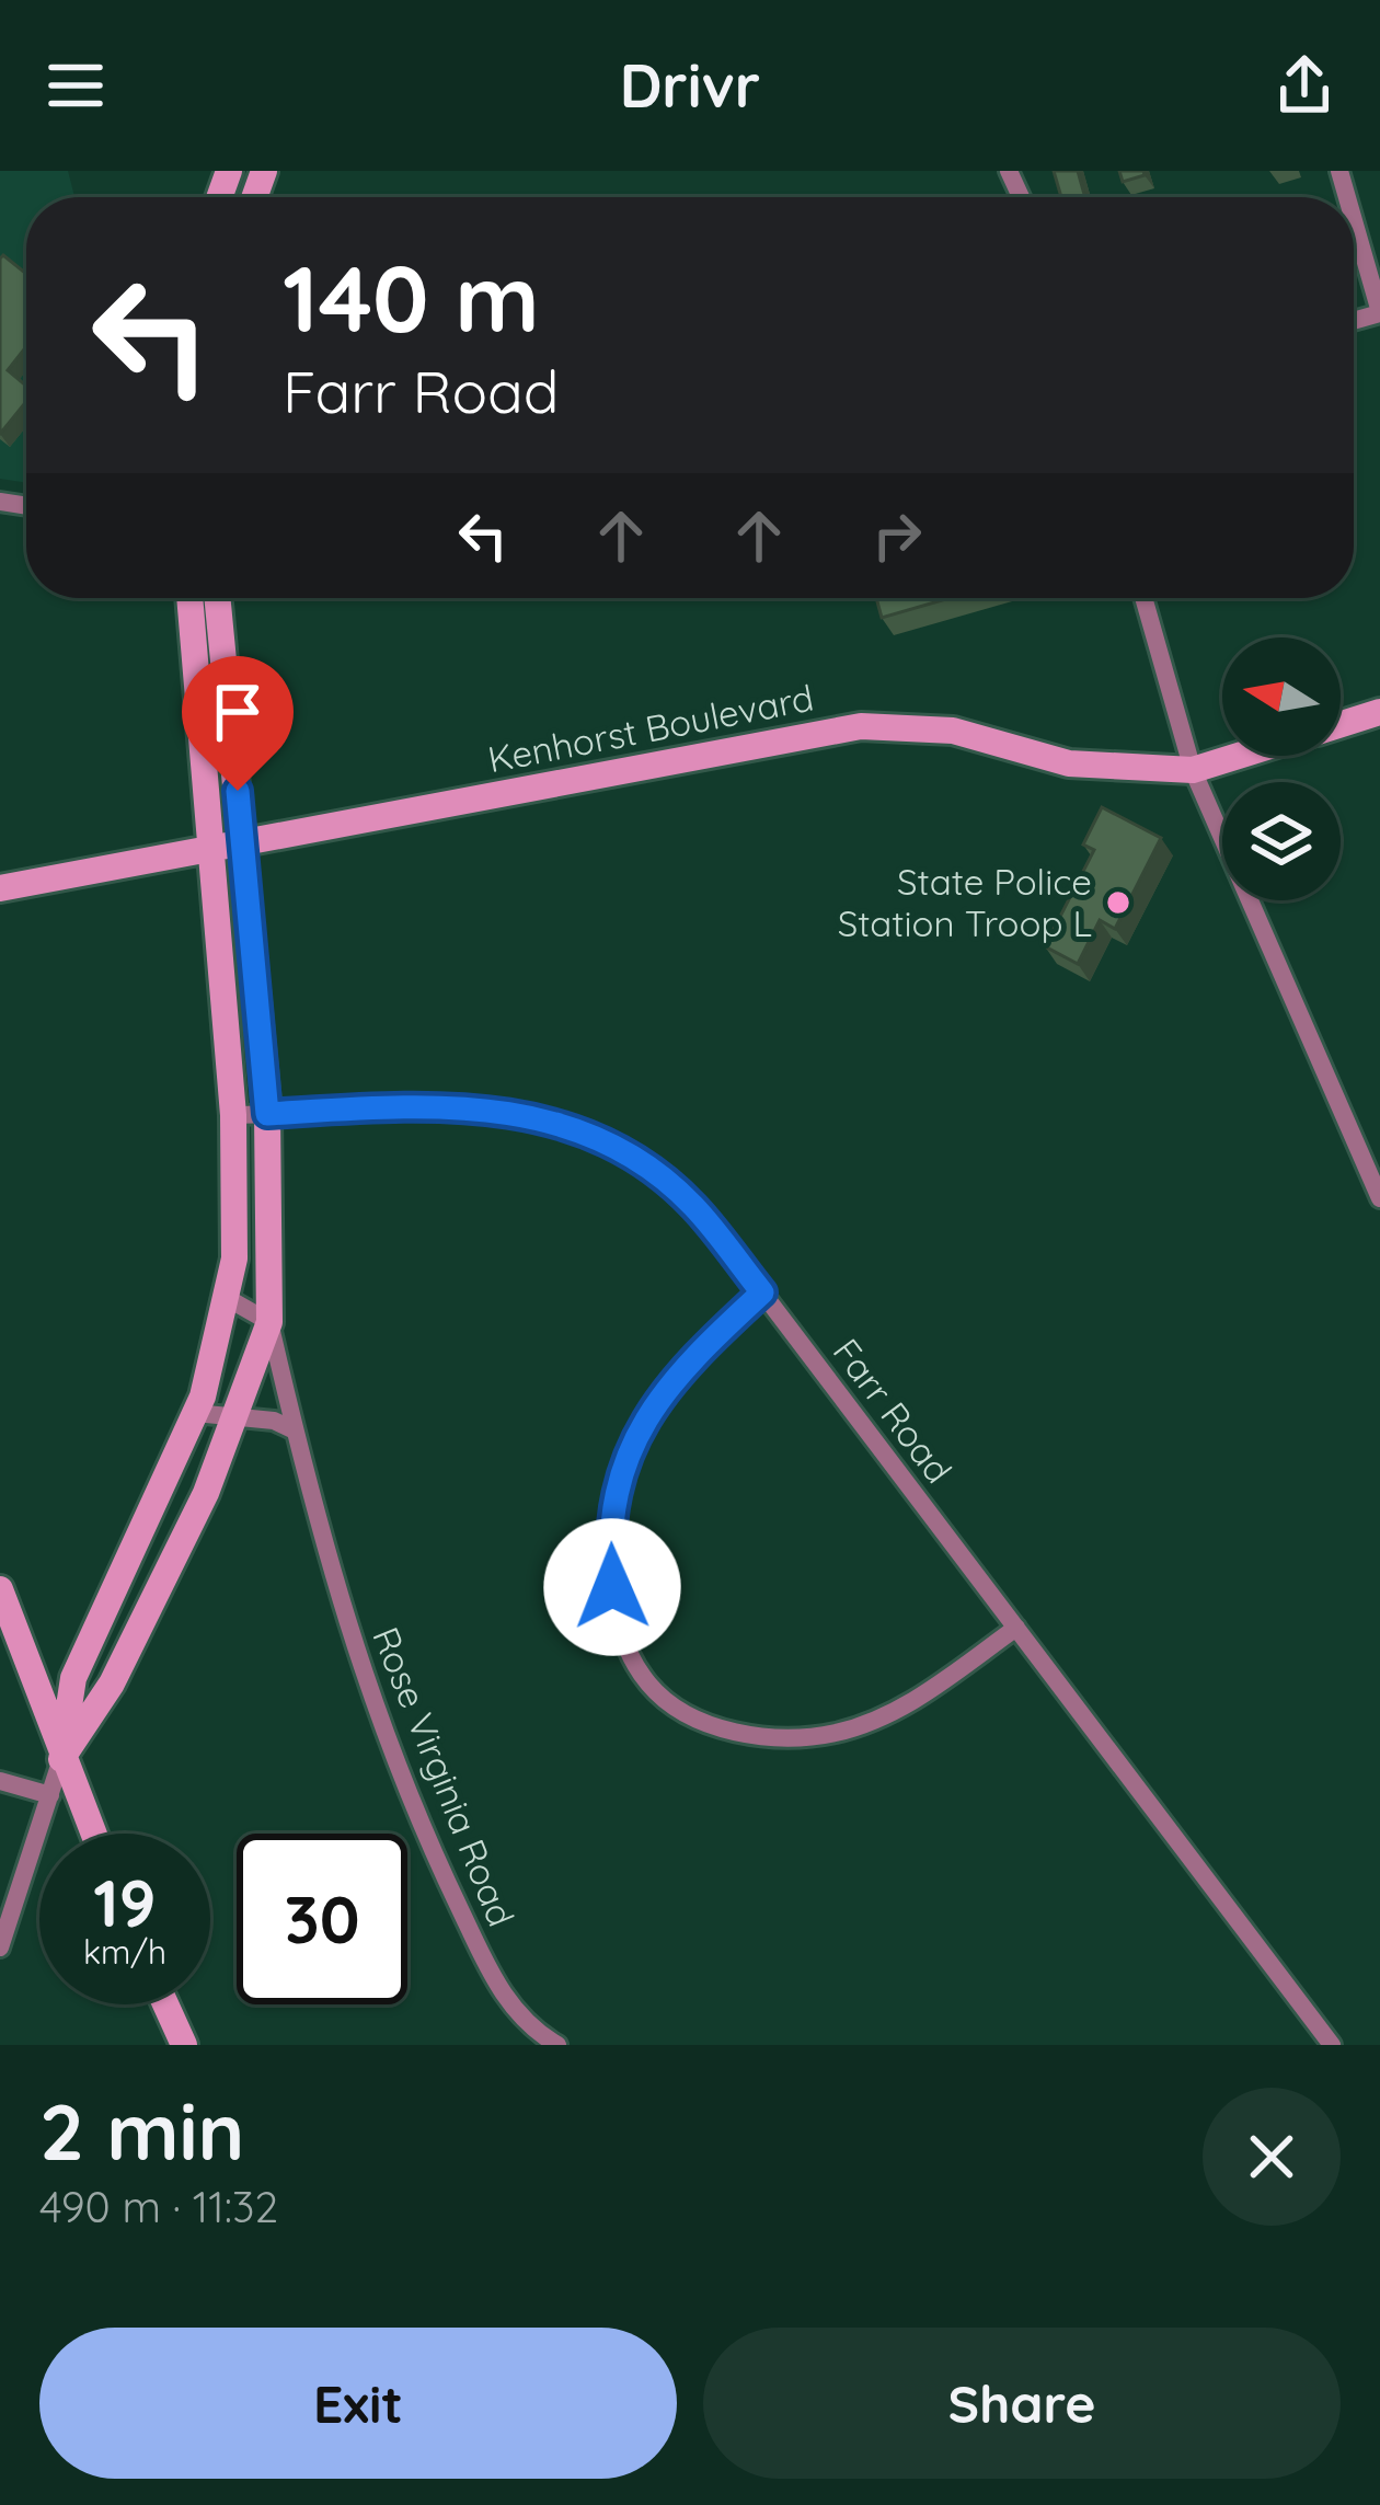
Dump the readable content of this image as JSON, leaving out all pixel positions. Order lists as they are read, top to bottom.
{
  "streets": {
    "street": ["Kenhorst Boulevard", "Farr Road", "Rose Virginia Road"]
  },
  "places": ["State Police Station Troop L"],
  "north": "left",
  "page": {
    "header": "Drivr",
    "turn": ["140 m", "Farr Road"],
    "speed": "19 km/h",
    "limit": "30",
    "heading": ["2 min", "490 m · 11:32"],
    "buttons": ["Exit", "Share"]
  }
}
